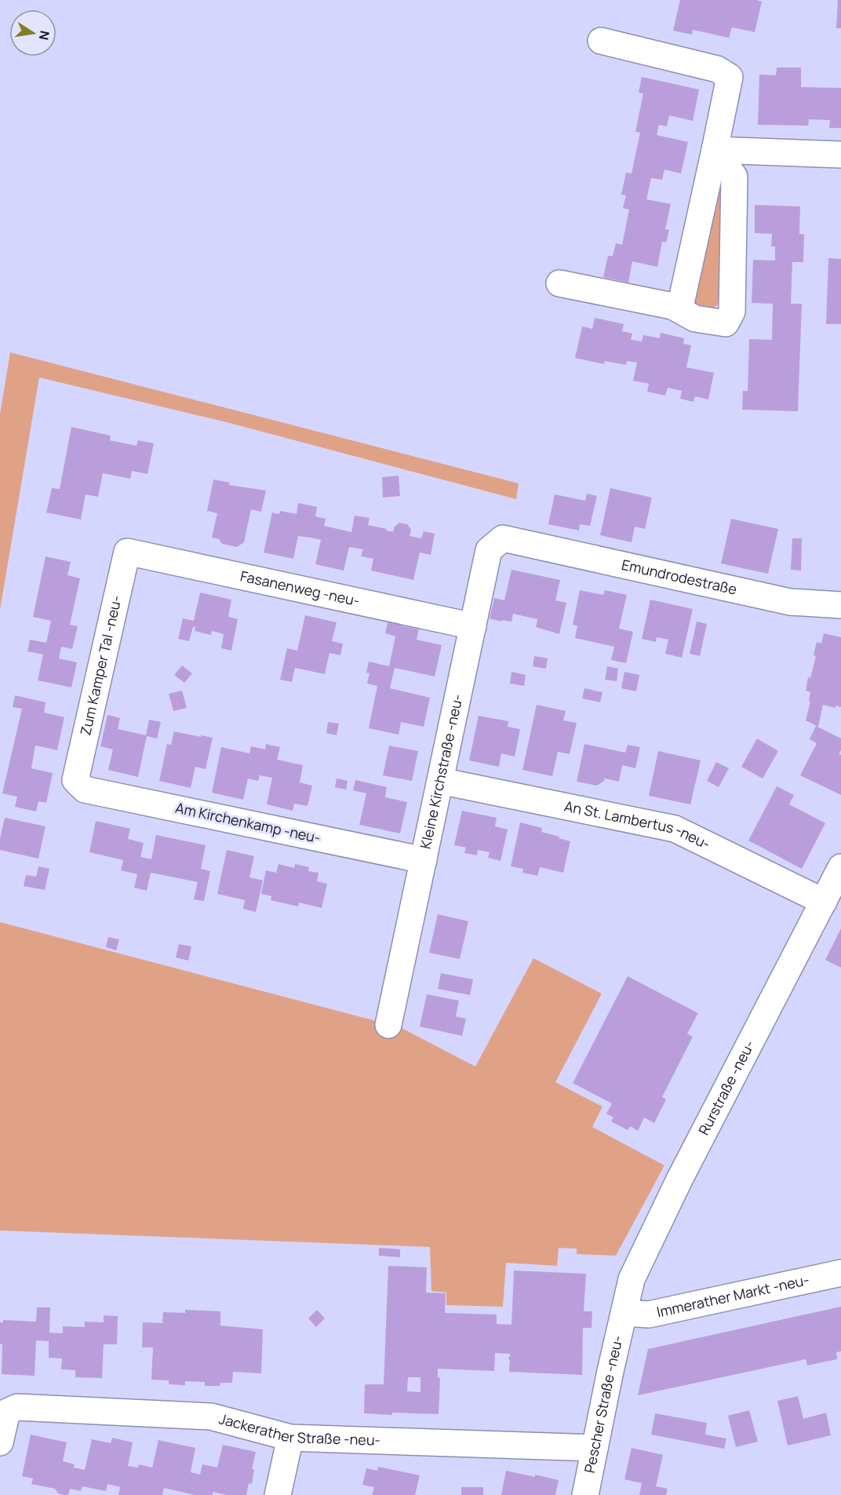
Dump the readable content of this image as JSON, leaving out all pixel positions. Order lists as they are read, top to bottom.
{
  "streets": {
    "street": [
      "Emundrodestraße",
      "Fasanenweg -neu-",
      "Zum Kamper Tal -neu-",
      "Kleine Kirchstraße -neu-",
      "Am Kirchenkamp -neu-",
      "An St. Lambertus -neu-",
      "Rurstraße -neu-",
      "Immerather Markt -neu-",
      "Pescher Straße -neu-",
      "Jackerather Straße -neu-"
    ]
  },
  "crossings": [
    ["Emundrodestraße", "Kleine Kirchstraße -neu-"],
    ["Fasanenweg -neu-", "Zum Kamper Tal -neu-"],
    ["Fasanenweg -neu-", "Kleine Kirchstraße -neu-"],
    ["Zum Kamper Tal -neu-", "Am Kirchenkamp -neu-"],
    ["Kleine Kirchstraße -neu-", "Am Kirchenkamp -neu-"],
    ["Kleine Kirchstraße -neu-", "An St. Lambertus -neu-"],
    ["An St. Lambertus -neu-", "Rurstraße -neu-"],
    ["Rurstraße -neu-", "Immerather Markt -neu-"],
    ["Rurstraße -neu-", "Pescher Straße -neu-"],
    ["Immerather Markt -neu-", "Pescher Straße -neu-"],
    ["Pescher Straße -neu-", "Jackerather Straße -neu-"]
  ],
  "north": "right"
}
